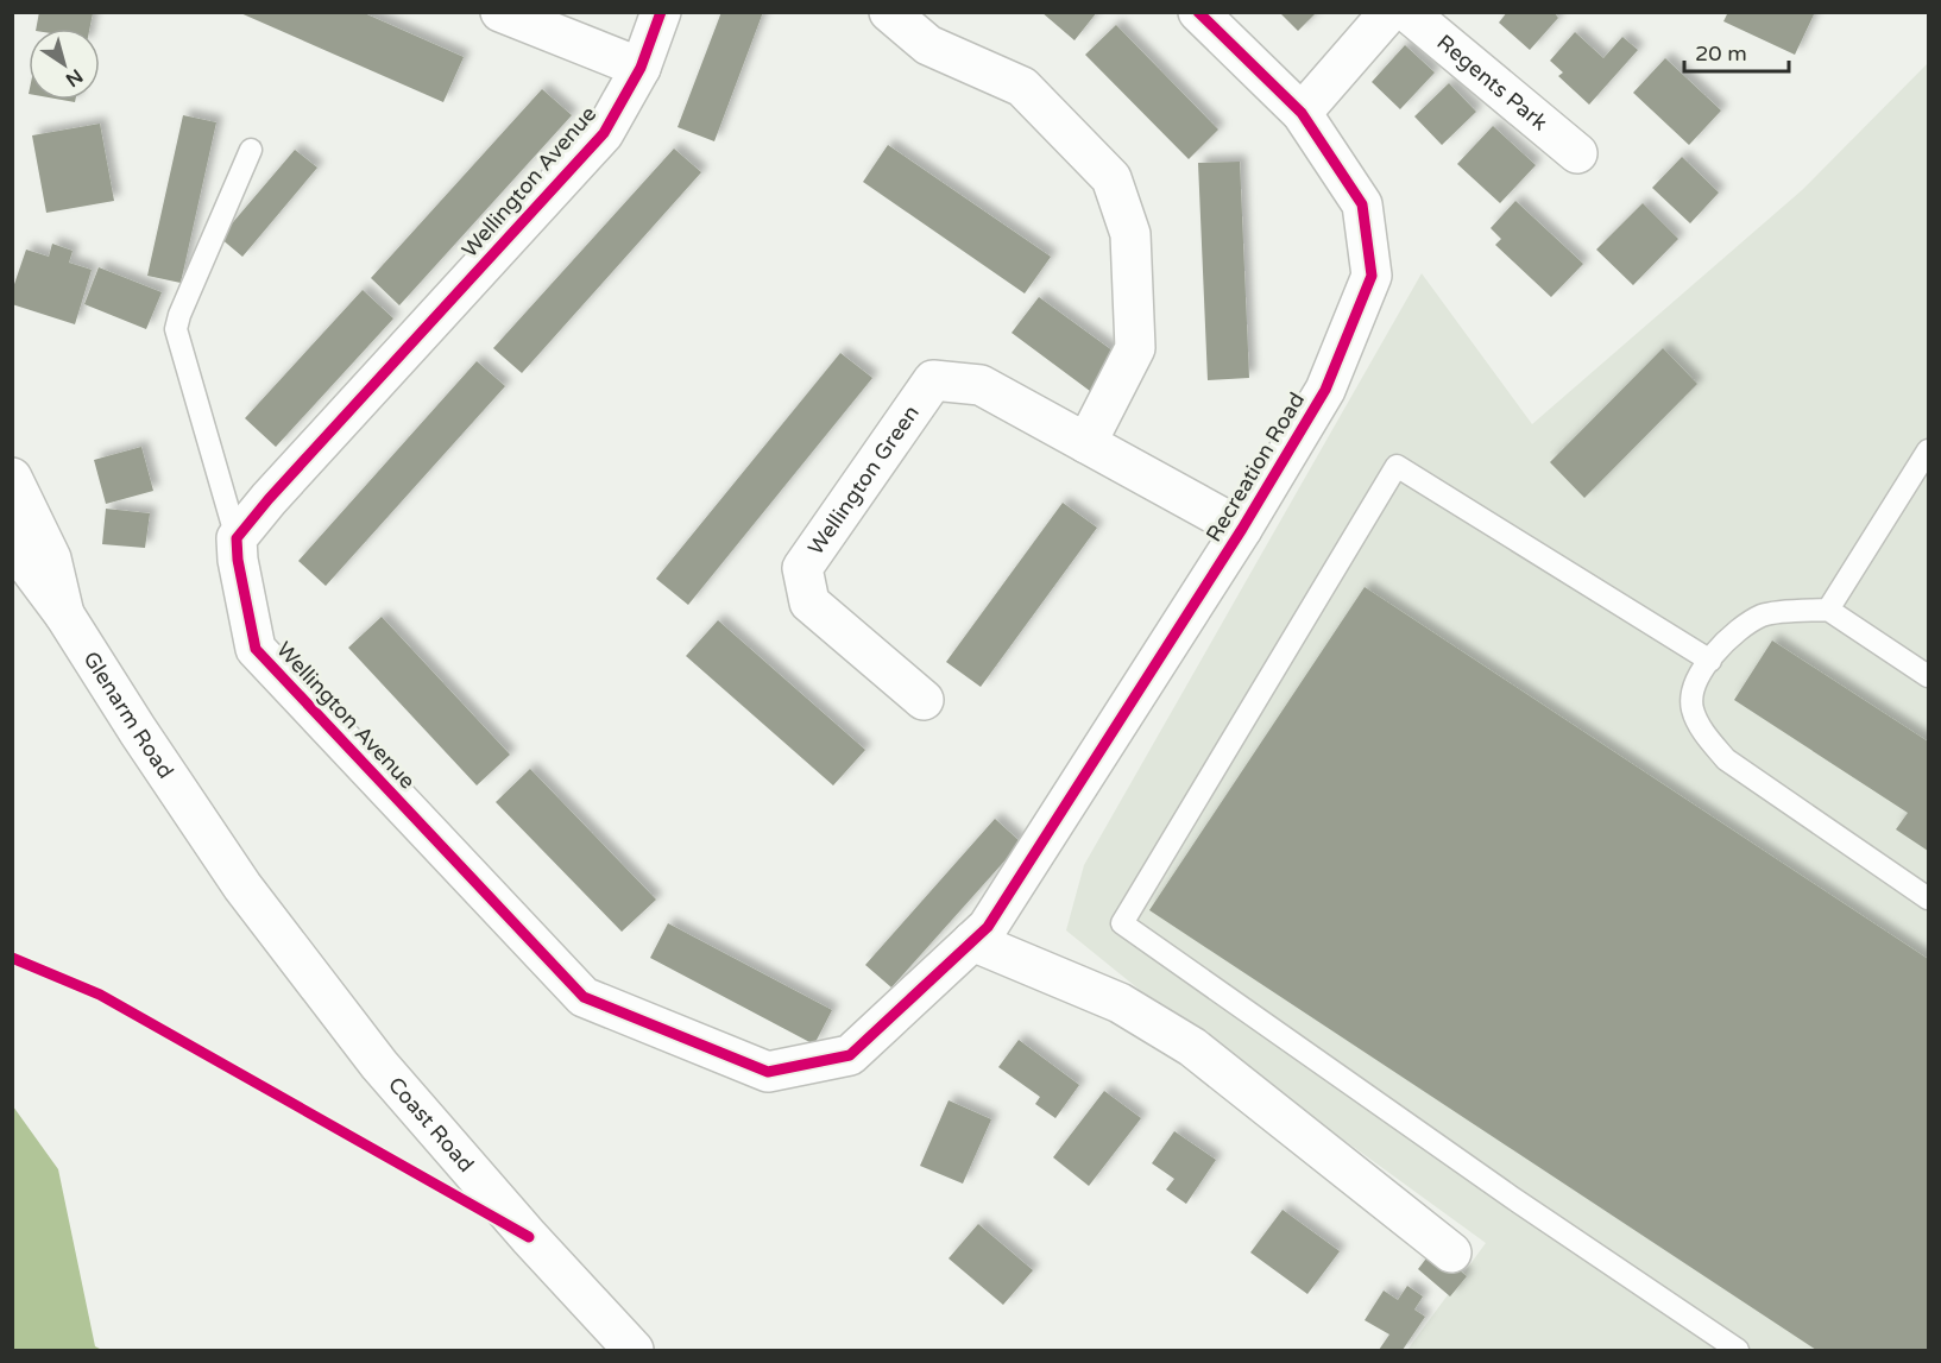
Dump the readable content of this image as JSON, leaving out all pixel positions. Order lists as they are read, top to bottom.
{
  "streets": {
    "street": [
      "Regents Park",
      "Wellington Avenue",
      "Recreation Road",
      "Wellington Green",
      "Glenarm Road",
      "Coast Road"
    ]
  },
  "crossings": [
    ["Wellington Avenue", "Recreation Road"],
    ["Recreation Road", "Wellington Green"],
    ["Glenarm Road", "Coast Road"]
  ],
  "scale_bar": "20 m",
  "north": "bottom right"
}
